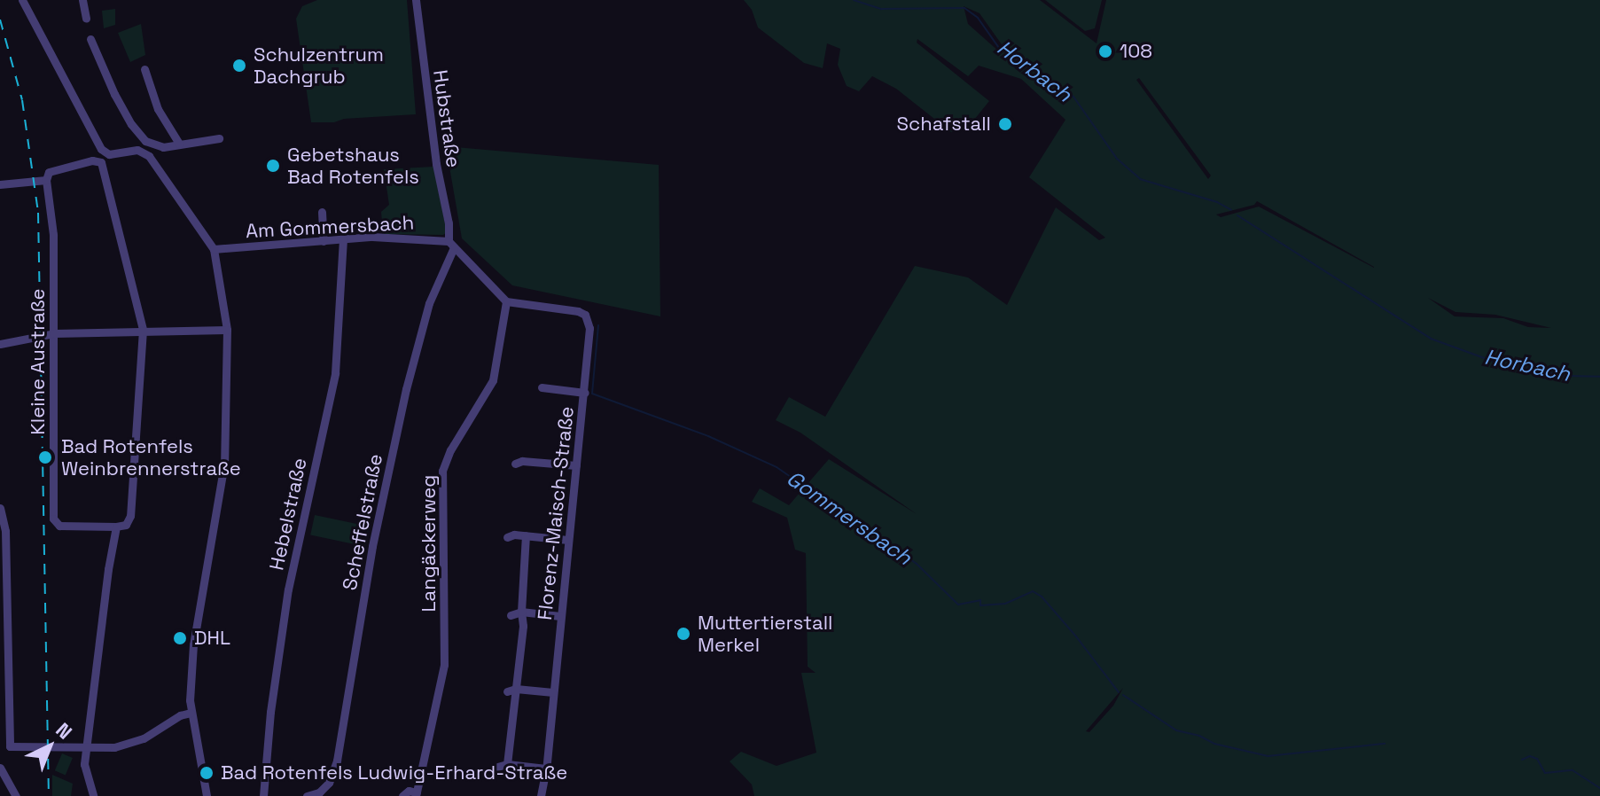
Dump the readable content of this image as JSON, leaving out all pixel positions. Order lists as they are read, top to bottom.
{
  "streets": {
    "street": [
      "Hubstraße",
      "Am Gommersbach",
      "Kleine Austraße",
      "Florenz-Maisch-Straße",
      "Hebelstraße",
      "Scheffelstraße",
      "Langäckerweg"
    ]
  },
  "crossings": [
    ["Hubstraße", "Am Gommersbach"],
    ["Hubstraße", "Scheffelstraße"],
    ["Am Gommersbach", "Hebelstraße"],
    ["Am Gommersbach", "Scheffelstraße"],
    ["Florenz-Maisch-Straße", "Langäckerweg"]
  ],
  "water": ["Horbach", "Gommersbach"],
  "places": [
    "108",
    "Schulzentrum Dachgrub",
    "Schafstall",
    "Gebetshaus Bad Rotenfels",
    "Bad Rotenfels Weinbrennerstraße",
    "Muttertierstall Merkel",
    "DHL",
    "Bad Rotenfels Ludwig-Erhard-Straße"
  ],
  "north": "top right"
}
